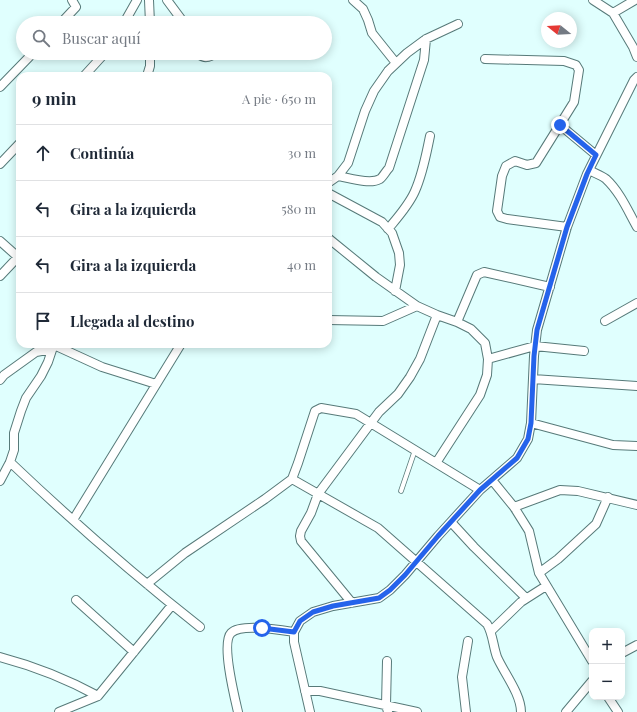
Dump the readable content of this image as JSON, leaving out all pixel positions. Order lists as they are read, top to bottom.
{
  "north": "left",
  "page": {
    "search": "Buscar aquí",
    "heading": ["9 min", "A pie · 650 m"],
    "list": [
      ["Continúa", "30 m"],
      ["Gira a la izquierda", "580 m"],
      ["Gira a la izquierda", "40 m"],
      "Llegada al destino"
    ],
    "map_buttons": ["+", "−"]
  }
}
